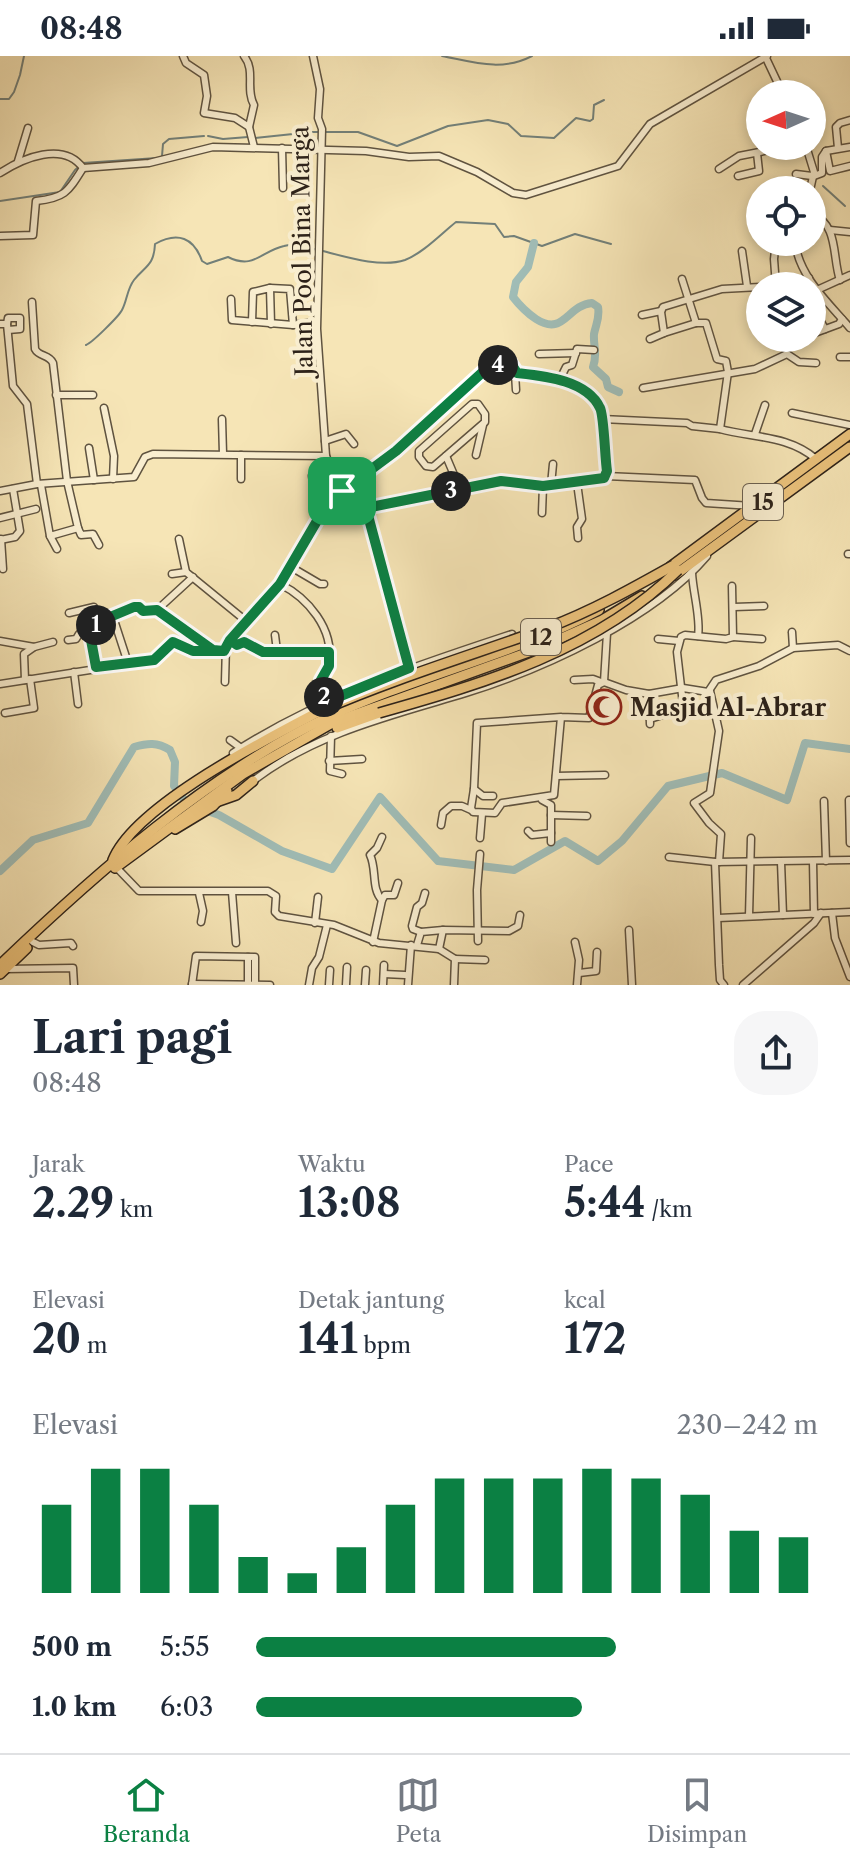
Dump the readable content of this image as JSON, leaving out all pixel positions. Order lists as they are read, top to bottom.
{
  "streets": {
    "highway": ["15", "12"],
    "street": ["Jalan Pool Bina Marga"]
  },
  "crossings": [
    ["15", "12"]
  ],
  "places": {
    "mosque": ["Masjid Al-Abrar"]
  },
  "north": "left",
  "page": {
    "status": "08:48",
    "pins": [
      "4",
      "3",
      "1",
      "2"
    ],
    "heading": ["Lari pagi", "08:48"],
    "stats": [
      ["Jarak", "2.29 km"],
      ["Waktu", "13:08"],
      ["Pace", "5:44 /km"],
      ["Elevasi", "20 m"],
      ["Detak jantung", "141 bpm"],
      ["kcal", "172"]
    ],
    "chart": ["Elevasi", "230–242 m"],
    "list": [
      {
        "name": "500 m",
        "note": "5:55"
      },
      {
        "name": "1.0 km",
        "note": "6:03"
      }
    ],
    "tabs": ["Beranda", "Peta", "Disimpan"]
  }
}
